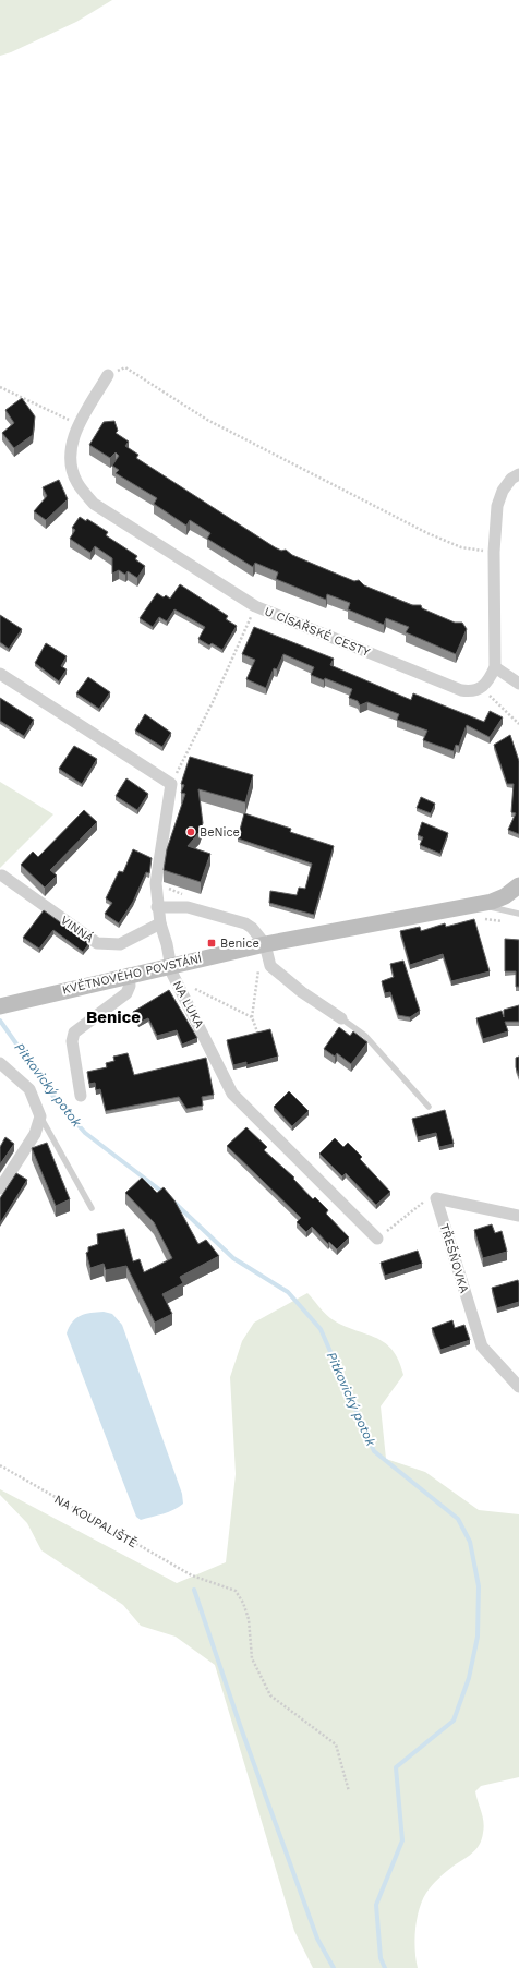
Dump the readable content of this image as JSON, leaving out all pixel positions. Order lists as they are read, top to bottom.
{
  "streets": {
    "street": [
      "U CÍSAŘSKÉ CESTY",
      "VINNÁ",
      "KVĚTNOVÉHO POVSTÁNÍ",
      "NA LUKA",
      "TŘEŠŇOVKA"
    ],
    "path": ["NA KOUPALIŠTĚ"]
  },
  "crossings": [
    ["VINNÁ", "NA LUKA"],
    ["KVĚTNOVÉHO POVSTÁNÍ", "NA LUKA"]
  ],
  "districts": ["Benice"],
  "water": ["Pitkovický potok"],
  "places": {
    "other": ["BeNice"],
    "transit": ["Benice"]
  }
}
